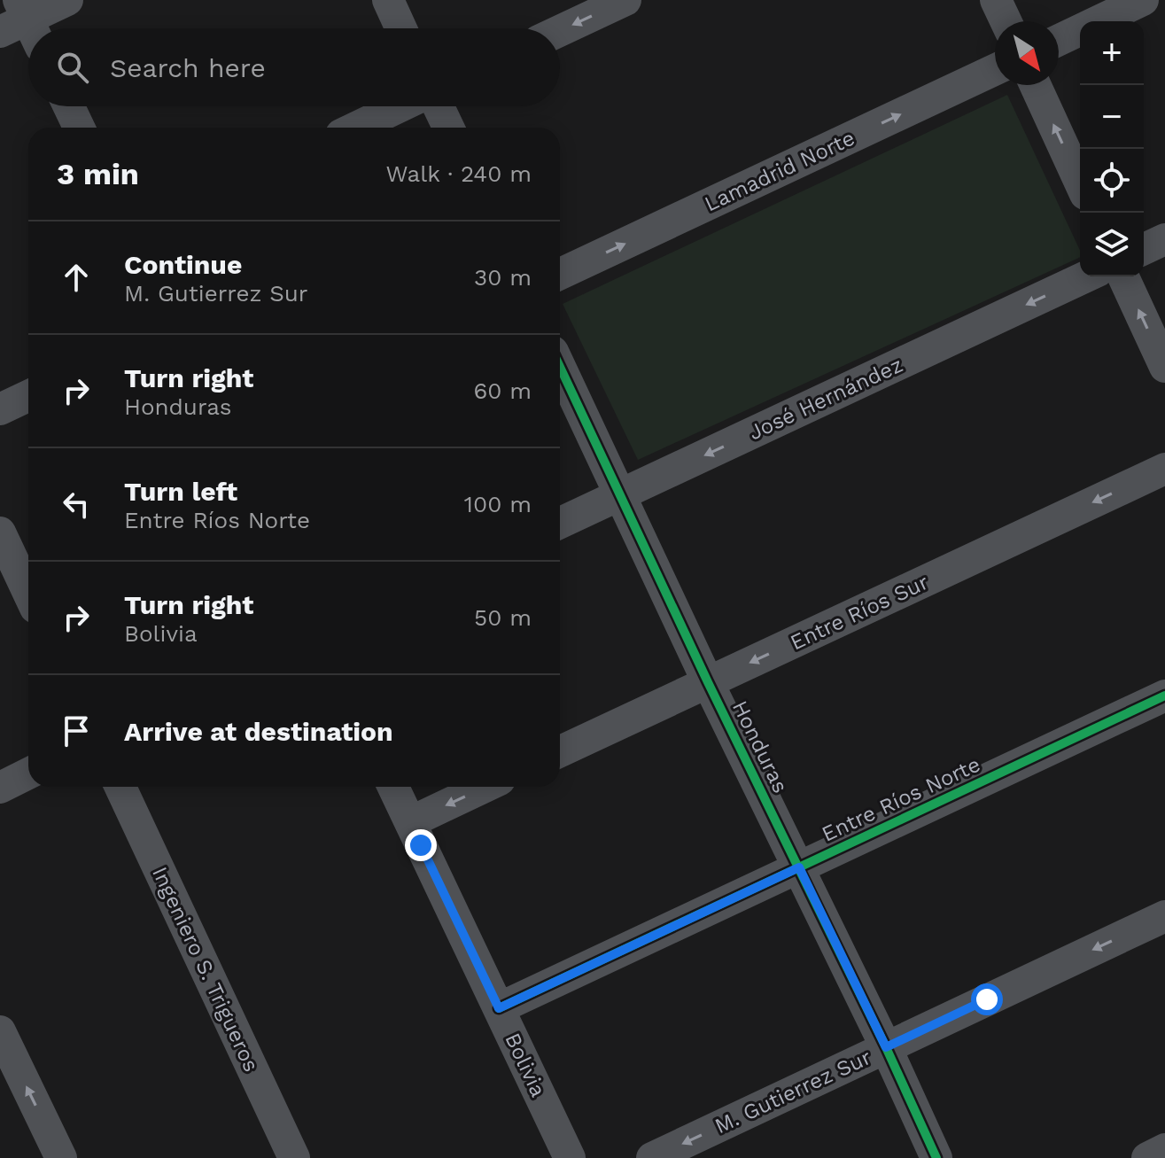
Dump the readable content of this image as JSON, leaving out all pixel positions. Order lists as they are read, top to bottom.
{
  "streets": {
    "street": [
      "Lamadrid Norte",
      "José Hernández",
      "Entre Ríos Sur",
      "Honduras",
      "Entre Ríos Norte",
      "Ingeniero S. Trigueros",
      "Bolivia",
      "M. Gutierrez Sur"
    ]
  },
  "crossings": [
    ["José Hernández", "Honduras"],
    ["Entre Ríos Sur", "Honduras"],
    ["Honduras", "Entre Ríos Norte"],
    ["Honduras", "M. Gutierrez Sur"],
    ["Entre Ríos Norte", "Bolivia"]
  ],
  "one_way": [
    "Lamadrid Norte",
    "José Hernández",
    "Entre Ríos Sur",
    "M. Gutierrez Sur"
  ],
  "north": "bottom right",
  "page": {
    "map_buttons": ["+", "−"],
    "search": "Search here",
    "heading": ["3 min", "Walk · 240 m"],
    "list": [
      ["Continue", "M. Gutierrez Sur", "30 m"],
      ["Turn right", "Honduras", "60 m"],
      ["Turn left", "Entre Ríos Norte", "100 m"],
      ["Turn right", "Bolivia", "50 m"],
      "Arrive at destination"
    ]
  }
}
